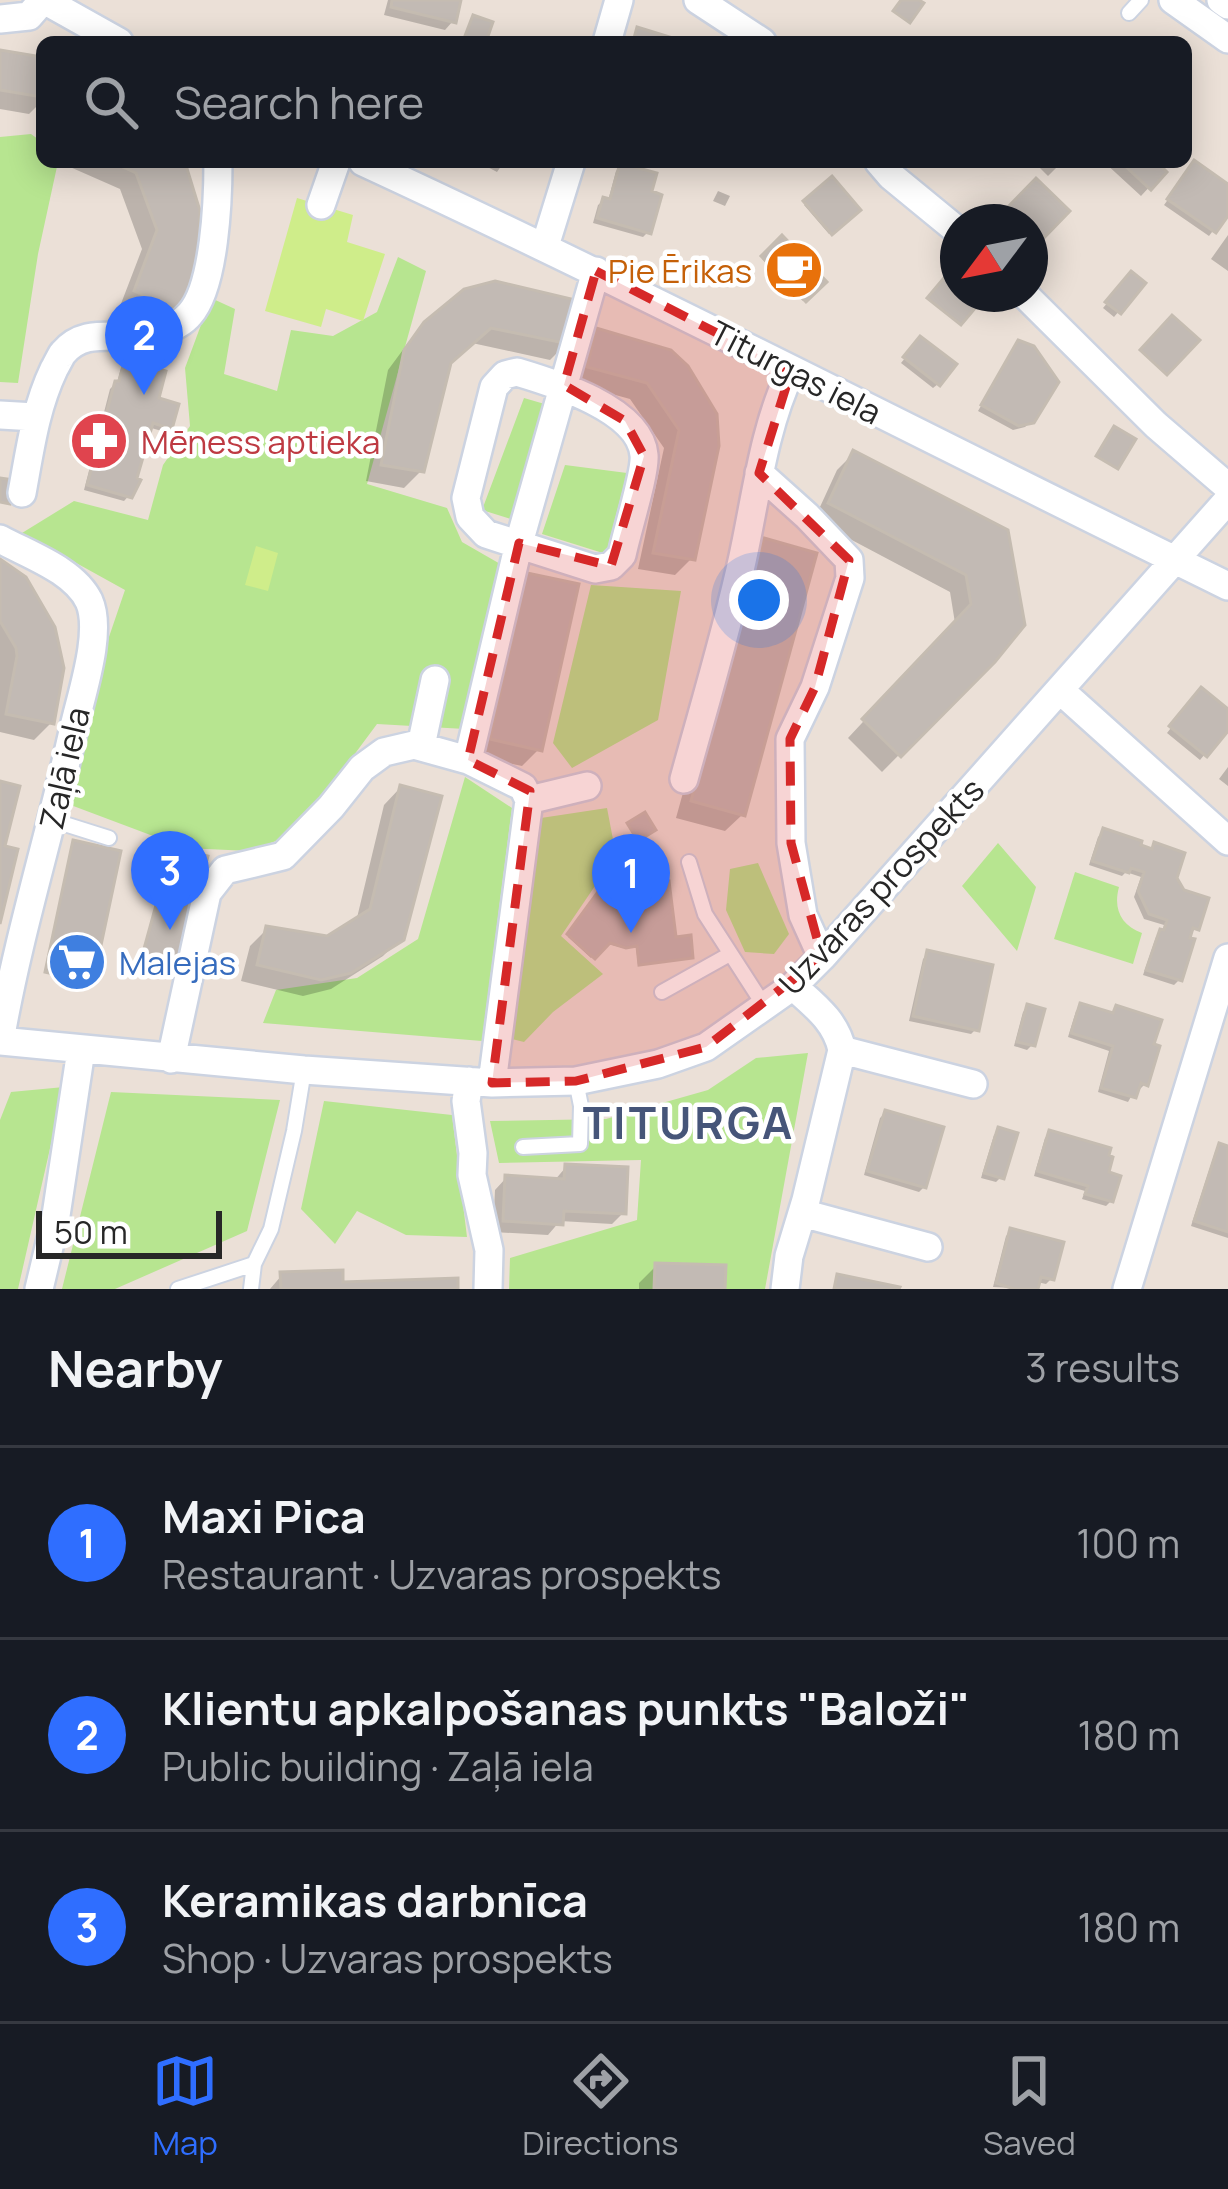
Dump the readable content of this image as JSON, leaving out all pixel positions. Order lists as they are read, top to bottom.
{
  "streets": {
    "street": ["Titurgas iela", "Zaļā iela", "Uzvaras prospekts"]
  },
  "crossings": [
    ["Titurgas iela", "Uzvaras prospekts"],
    ["Zaļā iela", "Uzvaras prospekts"]
  ],
  "districts": ["TITURGA"],
  "places": {
    "cafe": ["Pie Ērikas"],
    "pharmacy": ["Mēness aptieka"],
    "supermarket": ["Malejas"]
  },
  "scale_bar": "50 m",
  "north": "bottom left",
  "page": {
    "search": "Search here",
    "pins": ["2", "3", "1"],
    "scale": "50 m",
    "heading": ["Nearby", "3 results"],
    "list": [
      {
        "mark": "1",
        "name": "Maxi Pica",
        "note": "Restaurant · Uzvaras prospekts",
        "value": "100 m"
      },
      {
        "mark": "2",
        "name": "Klientu apkalpošanas punkts \"Baloži\"",
        "note": "Public building · Zaļā iela",
        "value": "180 m"
      },
      {
        "mark": "3",
        "name": "Keramikas darbnīca",
        "note": "Shop · Uzvaras prospekts",
        "value": "180 m"
      }
    ],
    "nav": ["Map", "Directions", "Saved"]
  }
}
